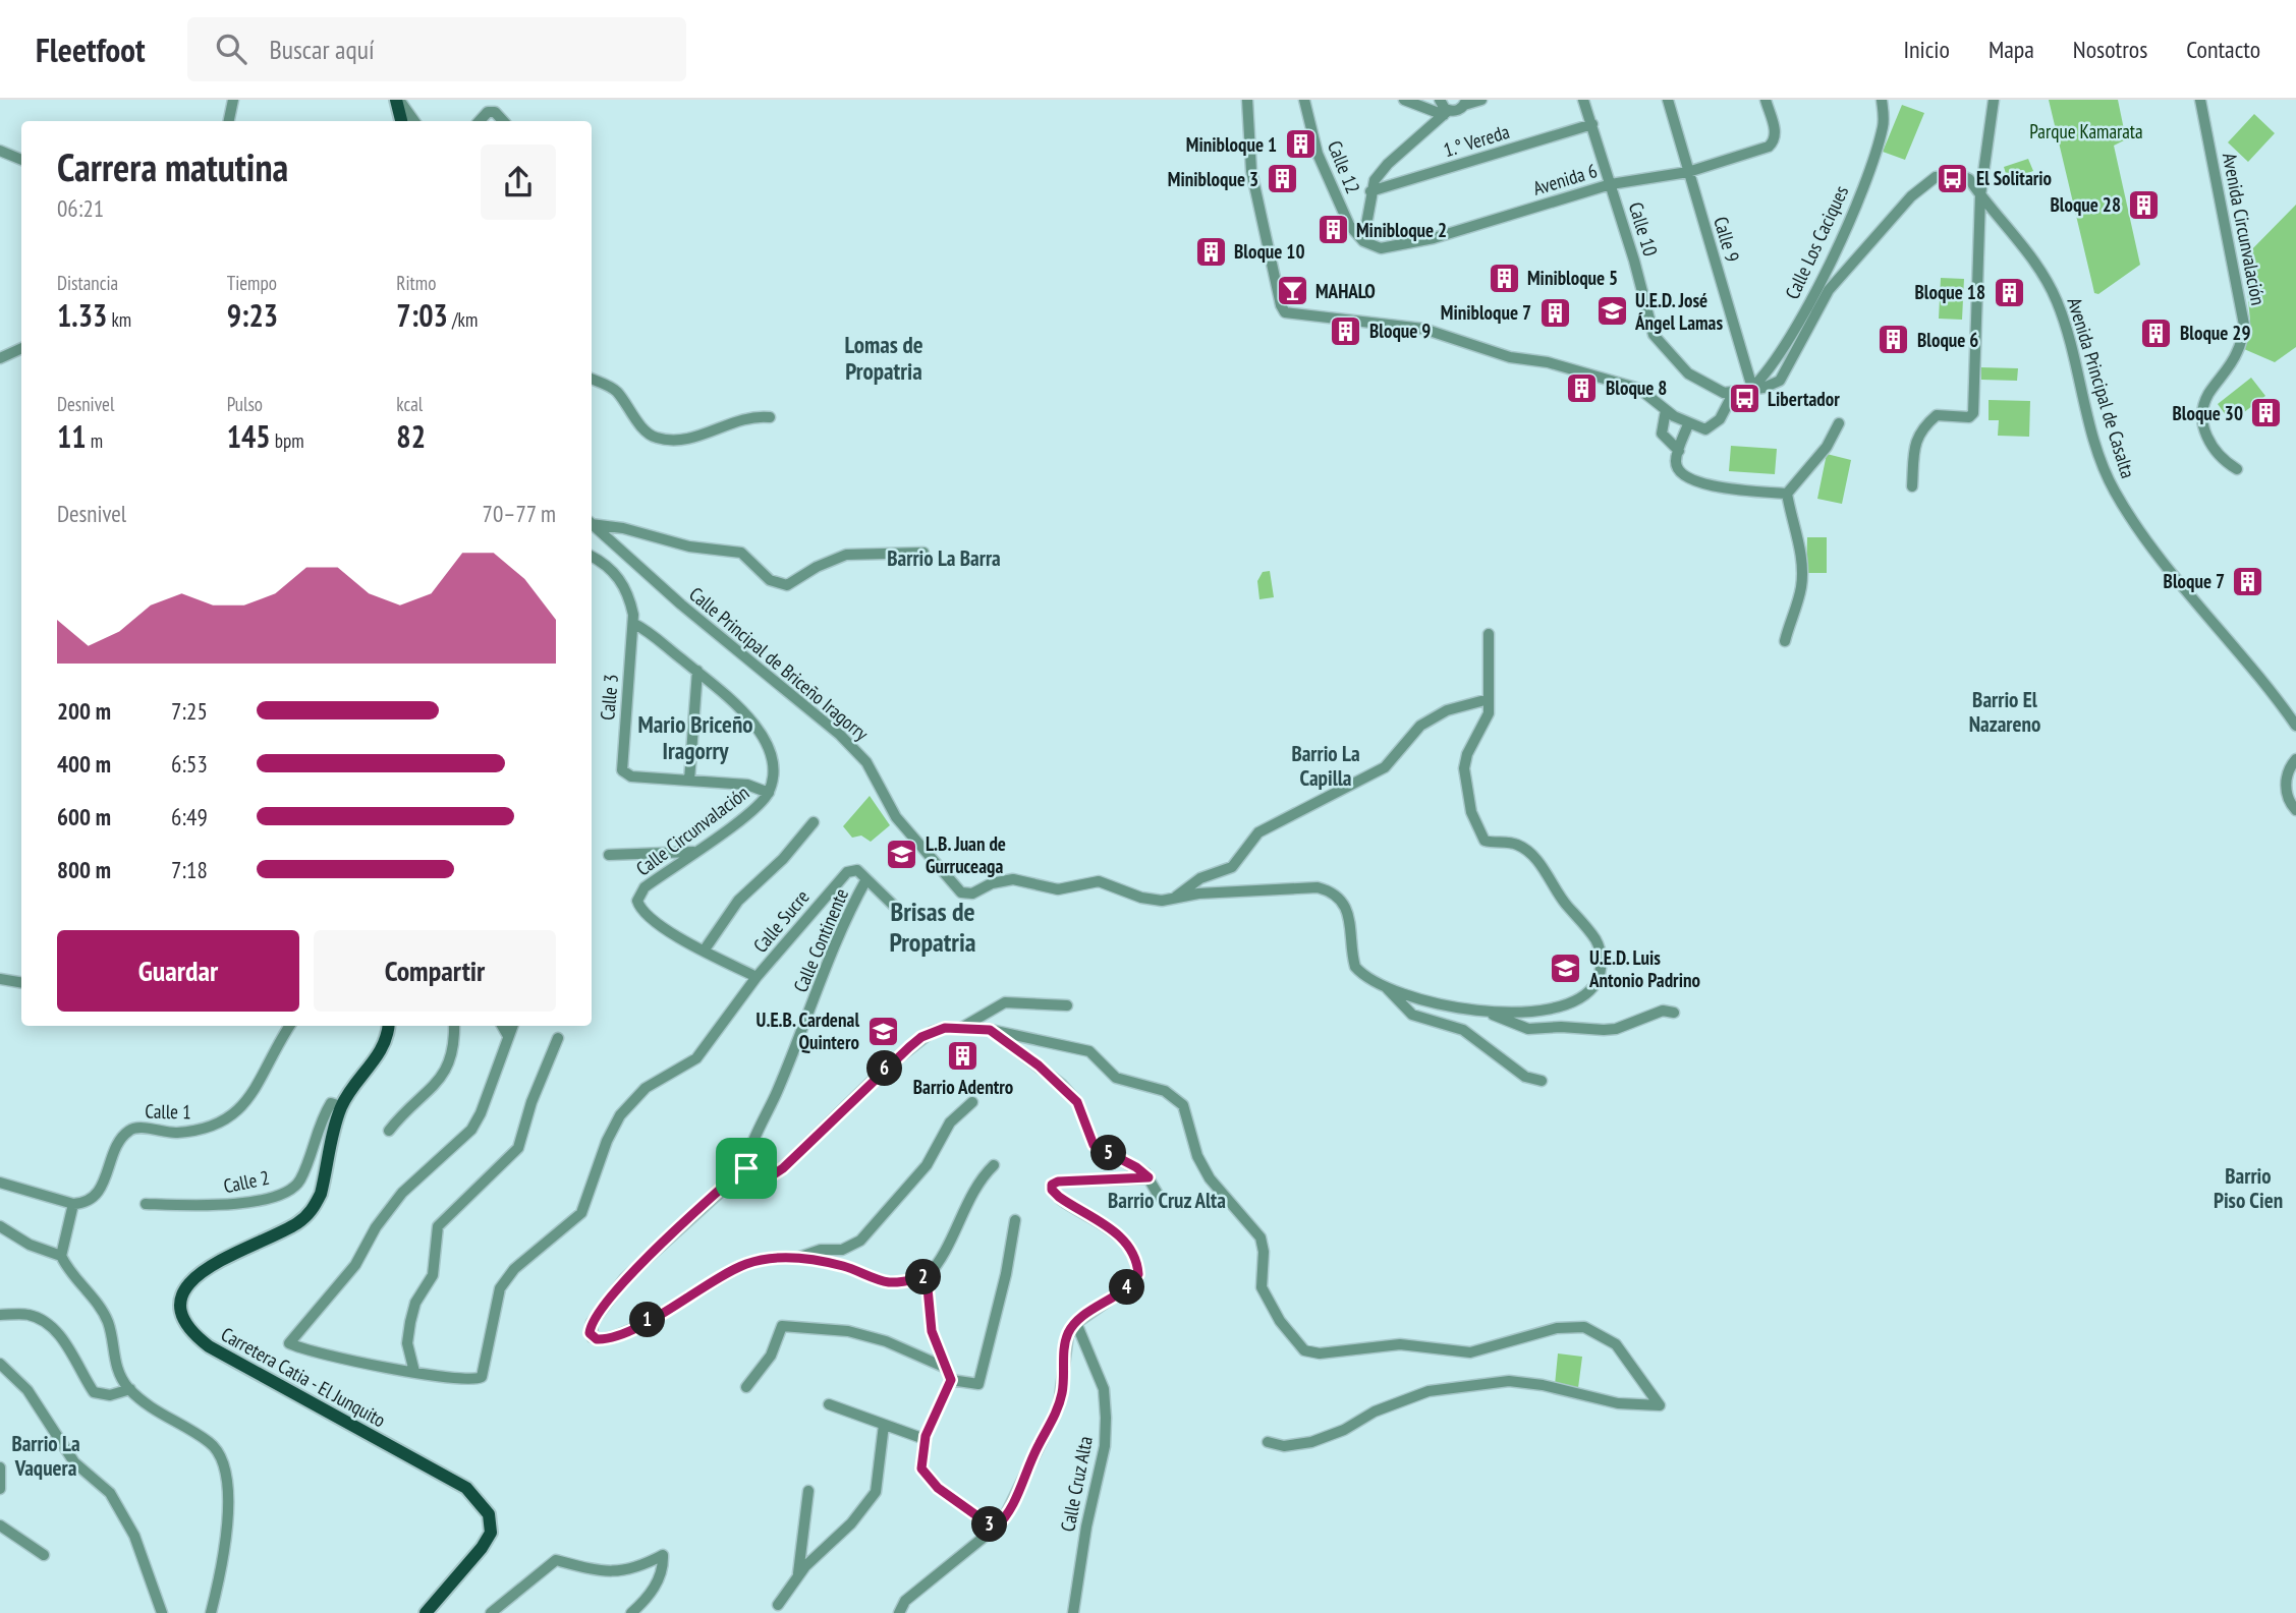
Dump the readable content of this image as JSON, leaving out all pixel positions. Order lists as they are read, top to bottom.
{
  "streets": {
    "main road": ["Carretera Catia - El Junquito"],
    "street": [
      "1.° Vereda",
      "Calle 12",
      "Avenida 6",
      "Calle 10",
      "Avenida Circunvalación",
      "Calle 9",
      "Calle Los Caciques",
      "Avenida Principal de Casalta",
      "Calle Principal de Briceño Iragorry",
      "Calle 3",
      "Calle Circunvalación",
      "Calle Sucre",
      "Calle Continente",
      "Calle 1",
      "Calle 2",
      "Calle Cruz Alta"
    ]
  },
  "crossings": [
    ["1.° Vereda", "Calle 10"],
    ["Calle 12", "Avenida 6"],
    ["Avenida 6", "Calle 10"],
    ["Avenida 6", "Calle 9"],
    ["Calle 9", "Calle Los Caciques"],
    ["Calle 9", "Avenida Principal de Casalta"],
    ["Calle Los Caciques", "Avenida Principal de Casalta"],
    ["Calle 3", "Calle Circunvalación"],
    ["Calle Circunvalación", "Calle Sucre"],
    ["Calle Sucre", "Calle Continente"],
    ["Calle 2", "Carretera Catia - El Junquito"]
  ],
  "districts": [
    "Lomas de Propatria",
    "Barrio La Barra",
    "Barrio El Nazareno",
    "Mario Briceño Iragorry",
    "Barrio La Capilla",
    "Brisas de Propatria",
    "Barrio Piso Cien",
    "Barrio Cruz Alta",
    "Barrio La Vaquera"
  ],
  "parks": ["Parque Kamarata"],
  "places": {
    "building": [
      "Minibloque 1",
      "Minibloque 3",
      "Bloque 28",
      "Minibloque 2",
      "Bloque 10",
      "Minibloque 5",
      "Bloque 18",
      "Minibloque 7",
      "Bloque 9",
      "Bloque 29",
      "Bloque 6",
      "Bloque 8",
      "Bloque 30",
      "Bloque 7",
      "Barrio Adentro"
    ],
    "bus stop": ["El Solitario", "Libertador"],
    "bar": ["MAHALO"],
    "school or university": [
      "U.E.D. José Ángel Lamas",
      "L.B. Juan de Gurruceaga",
      "U.E.D. Luis Antonio Padrino",
      "U.E.B. Cardenal Quintero"
    ]
  },
  "page": {
    "header": "Fleetfoot",
    "search": "Buscar aquí",
    "nav": [
      "Inicio",
      "Mapa",
      "Nosotros",
      "Contacto"
    ],
    "heading": ["Carrera matutina", "06:21"],
    "stats": [
      ["Distancia", "1.33 km"],
      ["Tiempo", "9:23"],
      ["Ritmo", "7:03 /km"],
      ["Desnivel", "11 m"],
      ["Pulso", "145 bpm"],
      ["kcal", "82"]
    ],
    "chart": ["Desnivel", "70–77 m"],
    "list": [
      {
        "name": "200 m",
        "note": "7:25"
      },
      {
        "name": "400 m",
        "note": "6:53"
      },
      {
        "name": "600 m",
        "note": "6:49"
      },
      {
        "name": "800 m",
        "note": "7:18"
      }
    ],
    "buttons": ["Guardar", "Compartir"],
    "pins": [
      "6",
      "5",
      "2",
      "4",
      "1",
      "3"
    ]
  }
}
